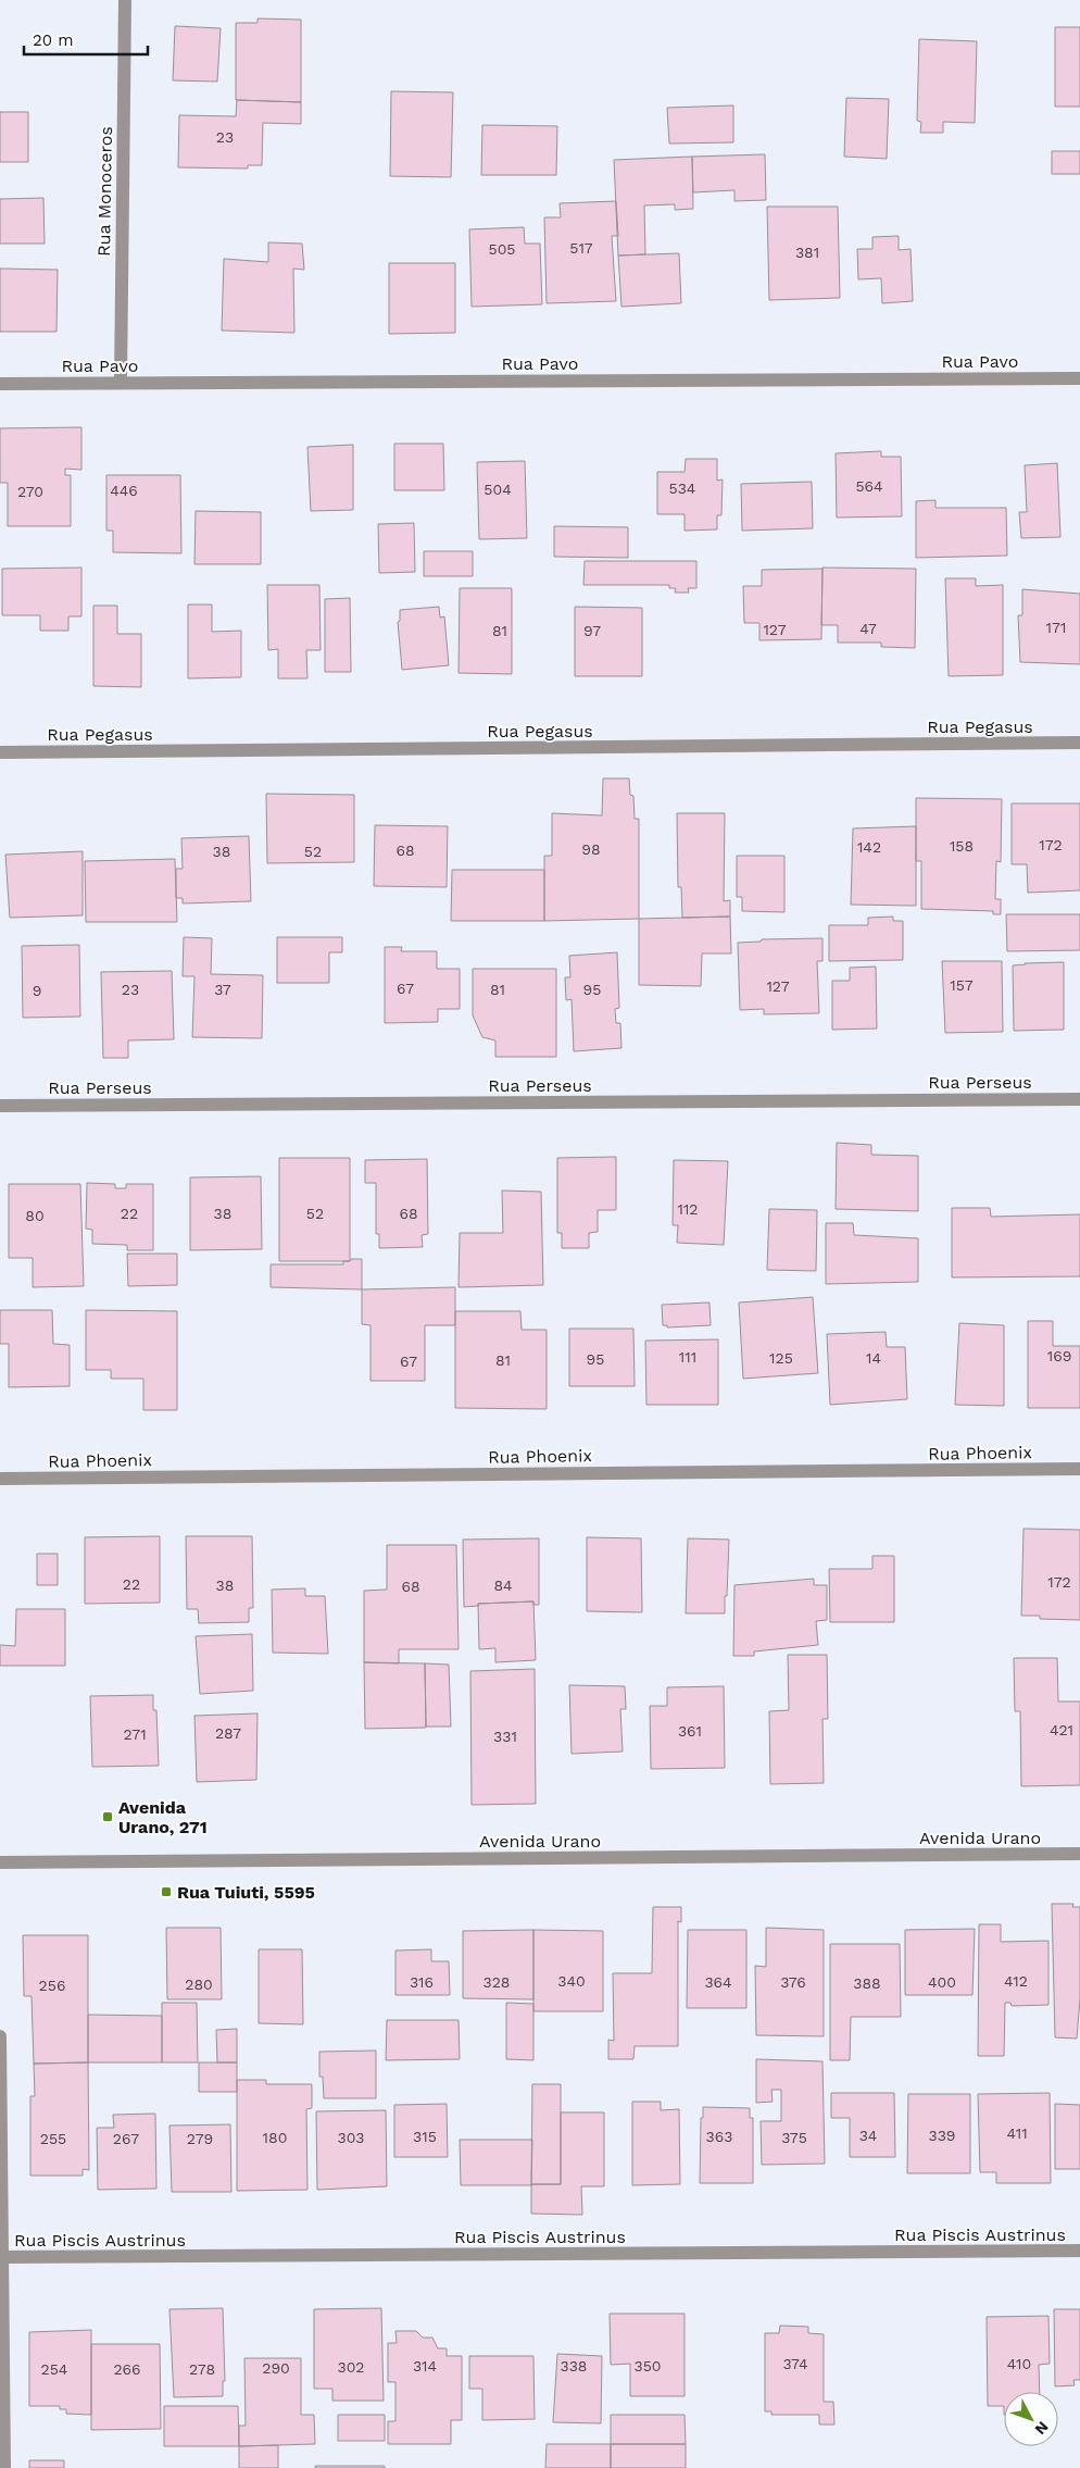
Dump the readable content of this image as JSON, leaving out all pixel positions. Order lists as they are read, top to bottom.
{
  "streets": {
    "street": [
      "Rua Monoceros",
      "Rua Pavo",
      "Rua Pegasus",
      "Rua Perseus",
      "Rua Phoenix",
      "Avenida Urano",
      "Rua Piscis Austrinus"
    ]
  },
  "crossings": [
    ["Rua Monoceros", "Rua Pavo"]
  ],
  "places": {
    "transit": ["Avenida Urano, 271", "Rua Tuiuti, 5595"]
  },
  "house_numbers": [
    "23",
    "517",
    "505",
    "381",
    "564",
    "534",
    "504",
    "446",
    "270",
    "171",
    "47",
    "127",
    "81",
    "97",
    "172",
    "158",
    "142",
    "98",
    "68",
    "38",
    "52",
    "157",
    "127",
    "67",
    "23",
    "37",
    "81",
    "95",
    "9",
    "112",
    "22",
    "38",
    "52",
    "68",
    "80",
    "169",
    "111",
    "125",
    "14",
    "95",
    "81",
    "67",
    "172",
    "22",
    "38",
    "84",
    "68",
    "421",
    "361",
    "287",
    "271",
    "331",
    "340",
    "412",
    "316",
    "328",
    "364",
    "376",
    "400",
    "388",
    "280",
    "256",
    "411",
    "34",
    "339",
    "315",
    "363",
    "180",
    "303",
    "375",
    "255",
    "267",
    "279",
    "374",
    "410",
    "314",
    "338",
    "350",
    "302",
    "290",
    "254",
    "266",
    "278"
  ],
  "scale_bar": "20 m",
  "north": "bottom right"
}
